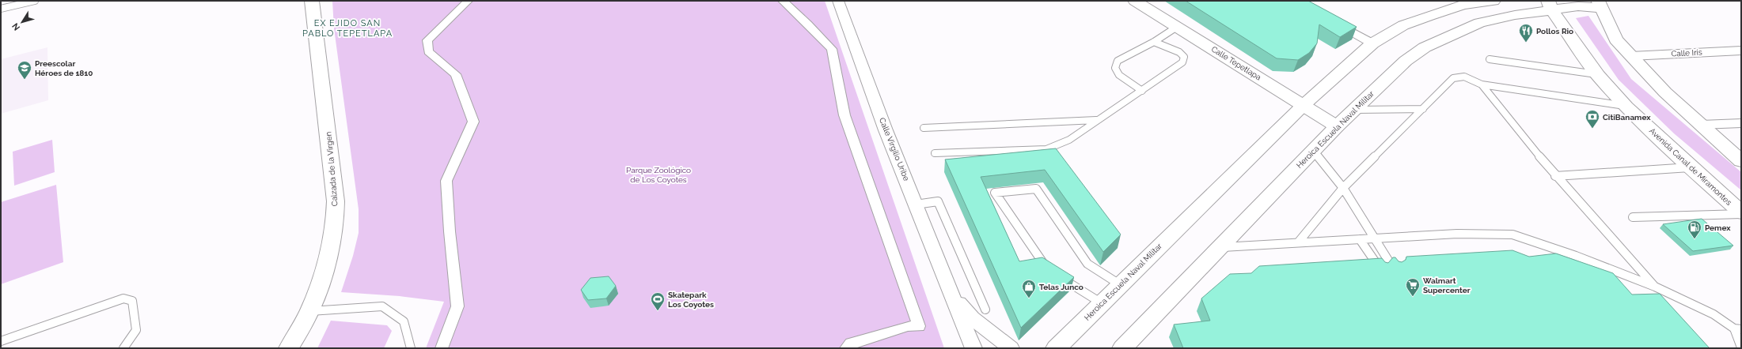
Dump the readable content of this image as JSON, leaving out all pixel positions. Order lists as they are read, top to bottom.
{
  "streets": {
    "main road": [
      "Calle Tepetlapa",
      "Heroica Escuela Naval Militar",
      "Avenida Canal de Miramontes",
      "Calzada de la Virgen"
    ],
    "street": ["Calle Iris", "Calle Virgilio Uribe"]
  },
  "crossings": [
    ["Calle Tepetlapa", "Heroica Escuela Naval Militar"],
    ["Heroica Escuela Naval Militar", "Avenida Canal de Miramontes"]
  ],
  "districts": ["EX EJIDO SAN PABLO TEPETLAPA"],
  "parks": ["Parque Zoológico de Los Coyotes"],
  "places": {
    "restaurant": ["Pollos Rio"],
    "school or university": ["Preescolar Héroes de 1810"],
    "bank": ["CitiBanamex"],
    "fuel station": ["Pemex"],
    "supermarket": ["Walmart Supercenter"],
    "shop": ["Telas Junco"],
    "sports": ["Skatepark Los Coyotes"]
  },
  "north": "bottom left"
}
